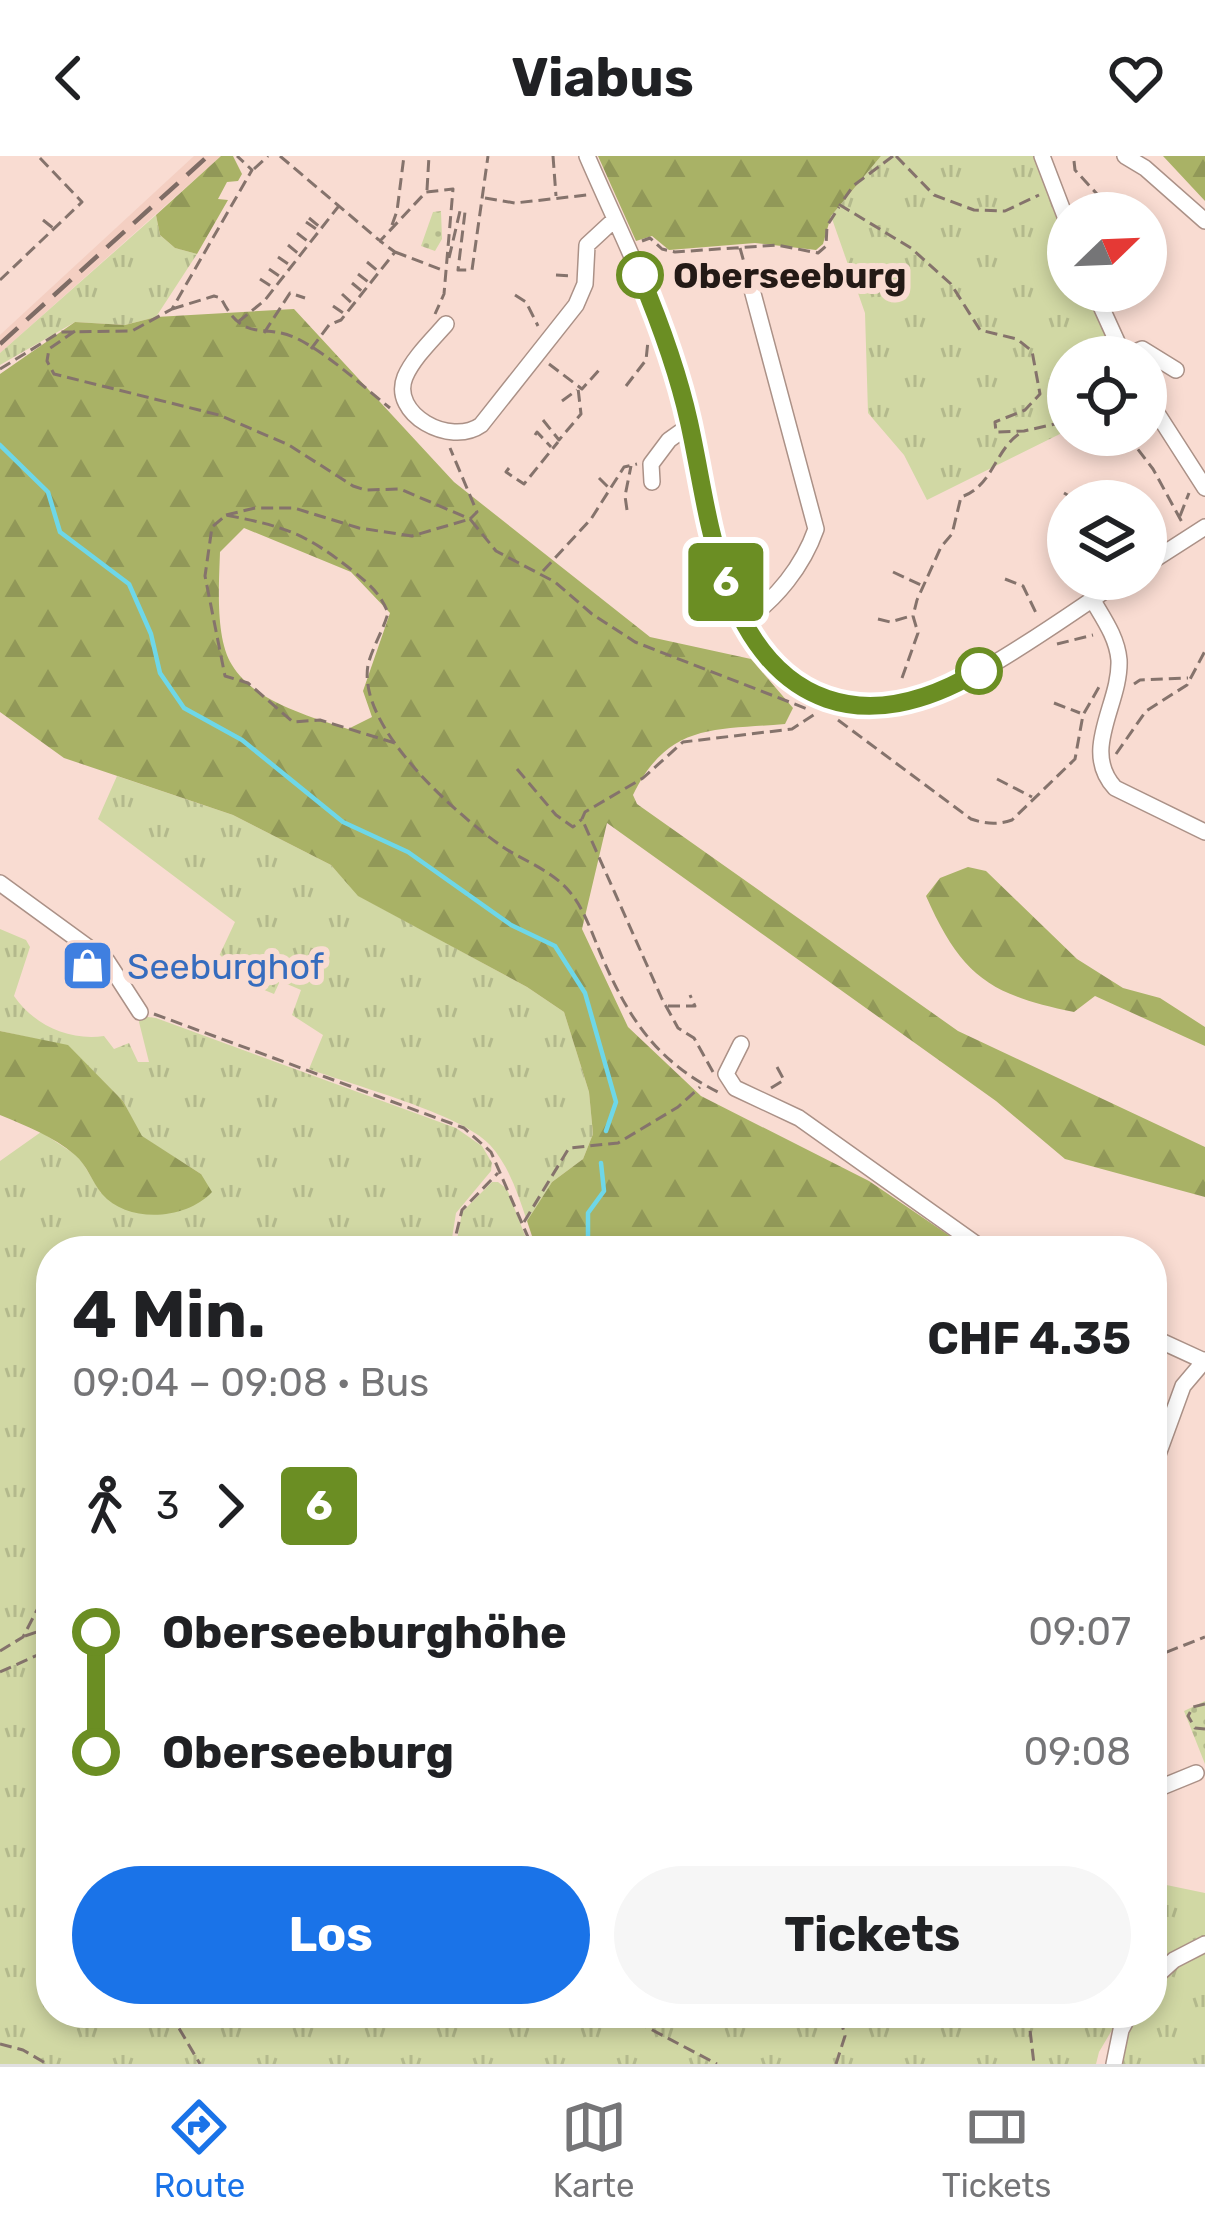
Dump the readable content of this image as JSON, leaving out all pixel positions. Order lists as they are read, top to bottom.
{
  "places": {
    "other": ["Oberseeburg"],
    "shop": ["Seeburghof"]
  },
  "lines": ["bus line 6"],
  "north": "top right",
  "page": {
    "header": "Viabus",
    "on_map": "6",
    "heading": ["4 Min.", "09:04 – 09:08 · Bus", "CHF 4.35"],
    "legs": ["3", "6"],
    "list": [
      {
        "name": "Oberseeburghöhe",
        "value": "09:07"
      },
      {
        "name": "Oberseeburg",
        "value": "09:08"
      }
    ],
    "buttons": ["Los", "Tickets"],
    "tabs": ["Route", "Karte", "Tickets"]
  }
}
